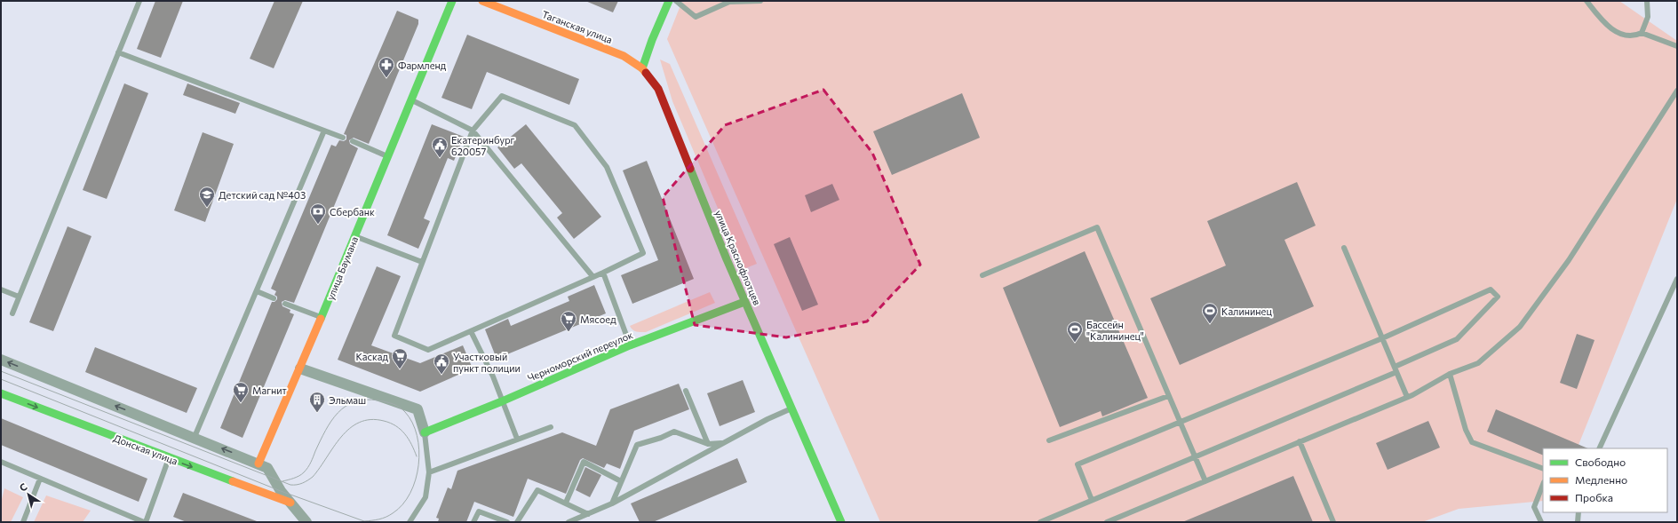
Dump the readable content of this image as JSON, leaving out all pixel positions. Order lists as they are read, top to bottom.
{
  "streets": {
    "street": [
      "Таганская улица",
      "улица Краснофлотцев",
      "улица Баумана",
      "Черноморский переулок",
      "Донская улица"
    ]
  },
  "crossings": [
    ["Таганская улица", "улица Краснофлотцев"],
    ["улица Краснофлотцев", "Черноморский переулок"]
  ],
  "places": {
    "pharmacy": ["Фармленд"],
    "public building": ["Екатеринбург 620057", "Участковый пункт полиции"],
    "school or university": ["Детский сад №403"],
    "bank": ["Сбербанк"],
    "sports": ["Калининец", "Бассейн \"Калининец\""],
    "supermarket": ["Мясоед", "Каскад", "Магнит"],
    "building": ["Эльмаш"]
  },
  "legend": ["Свободно", "Медленно", "Пробка"],
  "north": "top left"
}
